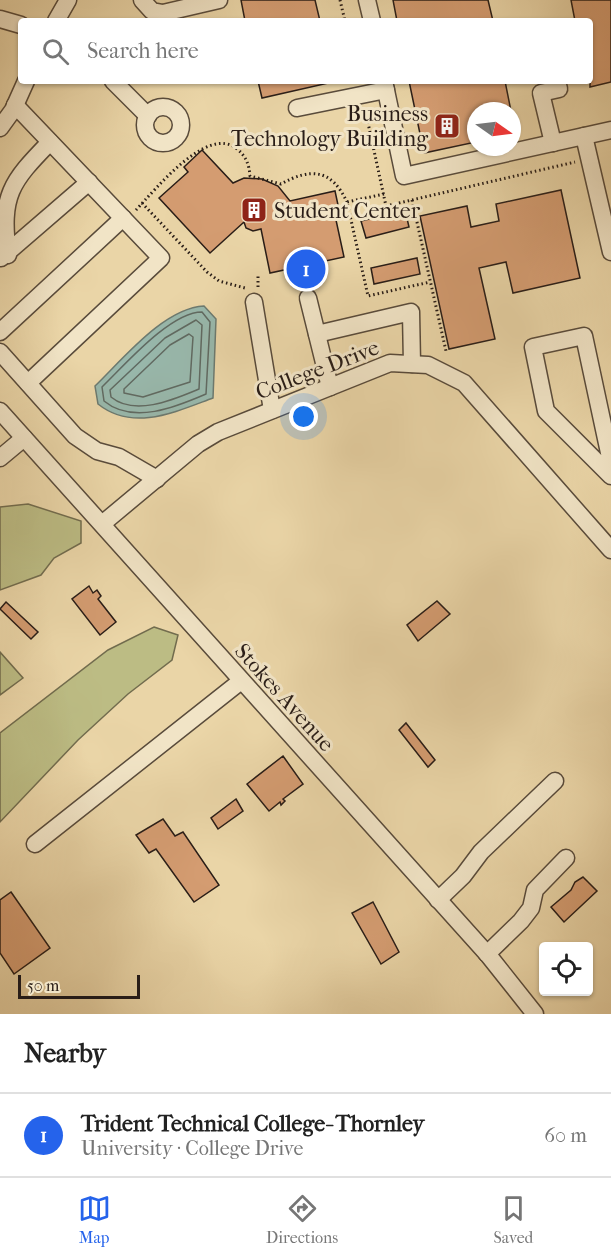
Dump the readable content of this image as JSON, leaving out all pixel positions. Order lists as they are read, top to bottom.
{
  "streets": {
    "street": ["College Drive", "Stokes Avenue"]
  },
  "crossings": [
    ["College Drive", "Stokes Avenue"]
  ],
  "places": {
    "building": ["Business Technology Building", "Student Center"]
  },
  "scale_bar": "50 m",
  "north": "right",
  "page": {
    "search": "Search here",
    "pins": "1",
    "scale": "50 m",
    "heading": "Nearby",
    "list": [
      {
        "mark": "1",
        "name": "Trident Technical College- Thornley",
        "note": "University · College Drive",
        "value": "60 m"
      }
    ],
    "nav": ["Map", "Directions", "Saved"]
  }
}
